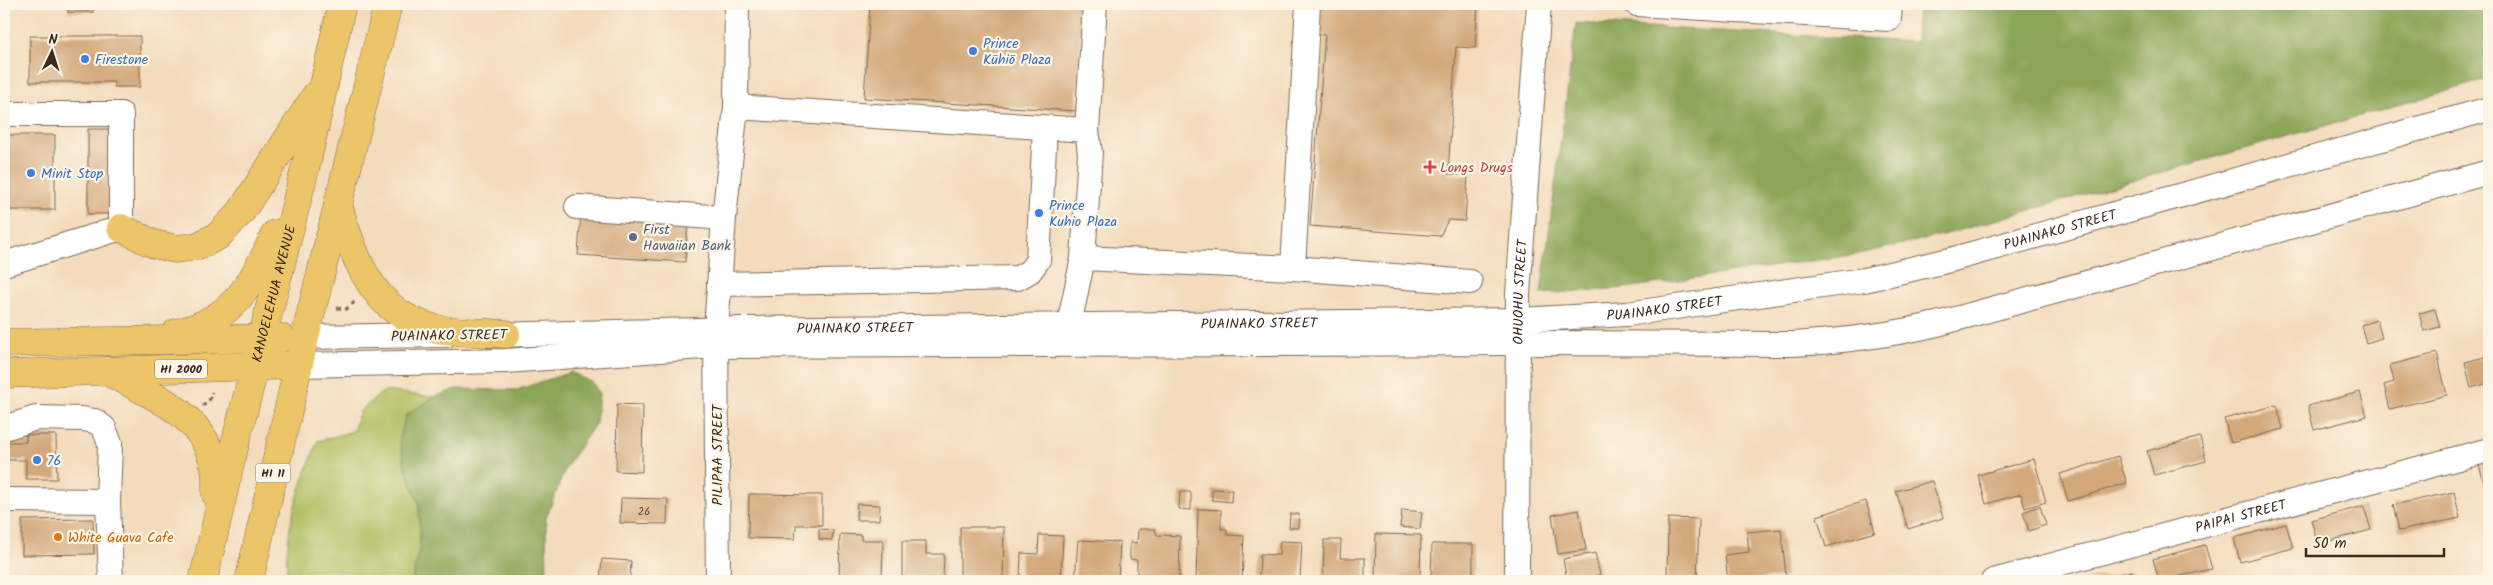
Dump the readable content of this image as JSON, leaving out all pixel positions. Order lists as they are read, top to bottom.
{
  "streets": {
    "highway": [
      "PUAINAKO STREET",
      "KANOELEHUA AVENUE",
      "HI 2000",
      "HI 11"
    ],
    "street": ["OHUOHU STREET", "PILIPAA STREET", "PAIPAI STREET"]
  },
  "crossings": [
    ["PUAINAKO STREET", "OHUOHU STREET"],
    ["PUAINAKO STREET", "KANOELEHUA AVENUE"],
    ["PUAINAKO STREET", "PILIPAA STREET"],
    ["PUAINAKO STREET", "HI 11"]
  ],
  "places": {
    "other": [
      "Prince Kūhiō Plaza",
      "Firestone",
      "Minit Stop",
      "Prince Kuhio Plaza",
      "First Hawaiian Bank",
      "76",
      "White Guava Cafe"
    ],
    "health": ["Longs Drugs"]
  },
  "house_numbers": ["26"],
  "scale_bar": "50 m",
  "north": "top"
}
